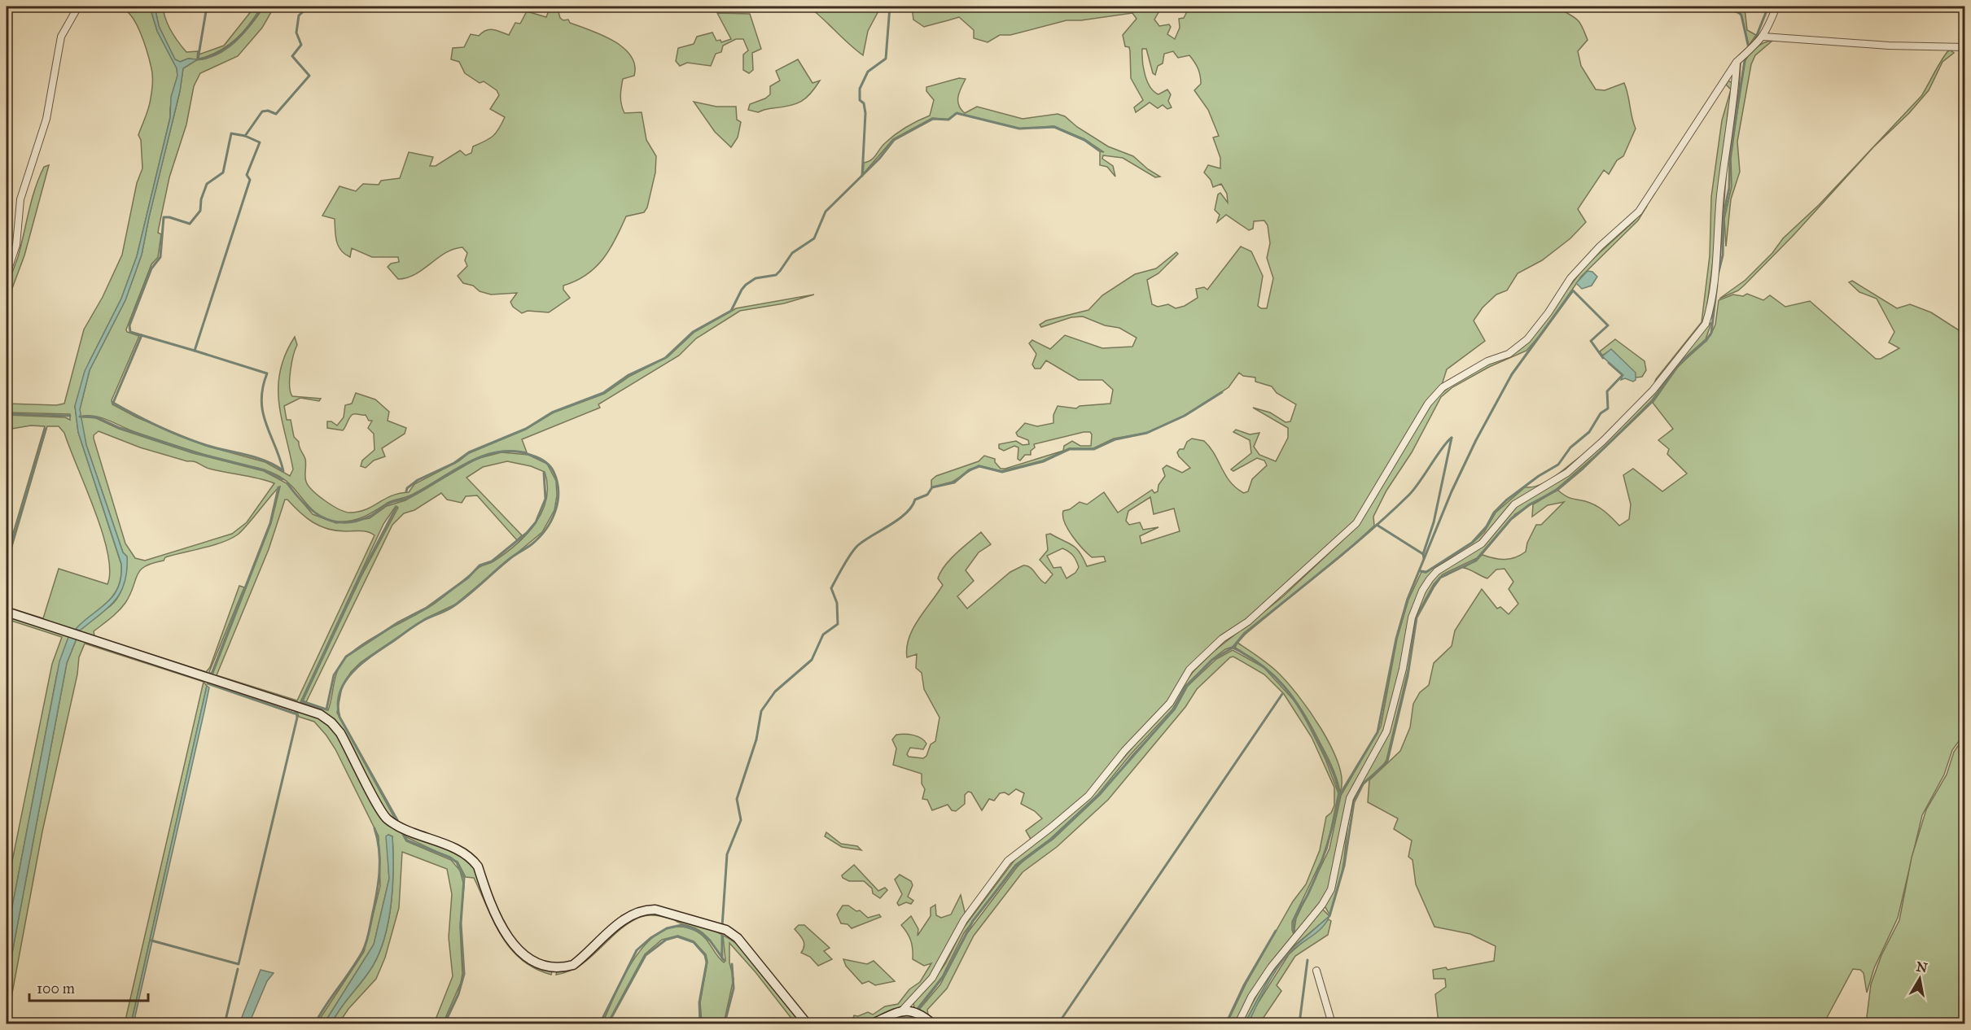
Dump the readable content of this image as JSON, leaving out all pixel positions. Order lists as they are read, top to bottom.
{
  "scale_bar": "100 m",
  "north": "top"
}
